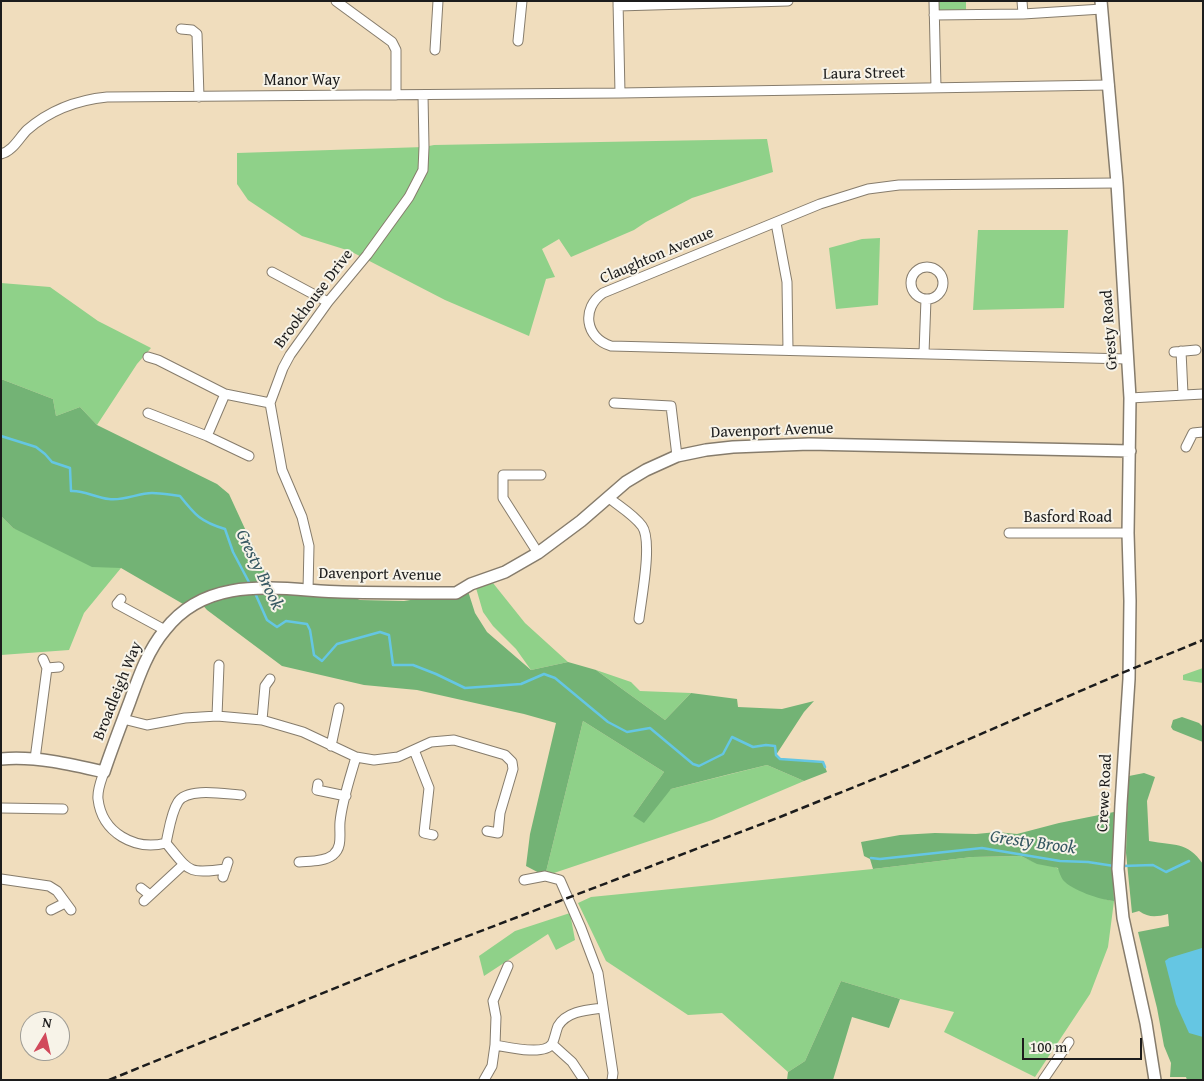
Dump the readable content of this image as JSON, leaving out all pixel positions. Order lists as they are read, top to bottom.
{
  "streets": {
    "street": [
      "Laura Street",
      "Manor Way",
      "Claughton Avenue",
      "Brookhouse Drive",
      "Gresty Road",
      "Davenport Avenue",
      "Basford Road",
      "Broadleigh Way",
      "Crewe Road"
    ]
  },
  "crossings": [
    ["Laura Street", "Manor Way"],
    ["Laura Street", "Gresty Road"],
    ["Manor Way", "Brookhouse Drive"],
    ["Claughton Avenue", "Gresty Road"],
    ["Gresty Road", "Davenport Avenue"],
    ["Gresty Road", "Basford Road"],
    ["Gresty Road", "Crewe Road"],
    ["Davenport Avenue", "Broadleigh Way"]
  ],
  "water": ["Gresty Brook"],
  "scale_bar": "100 m",
  "north": "top"
}
